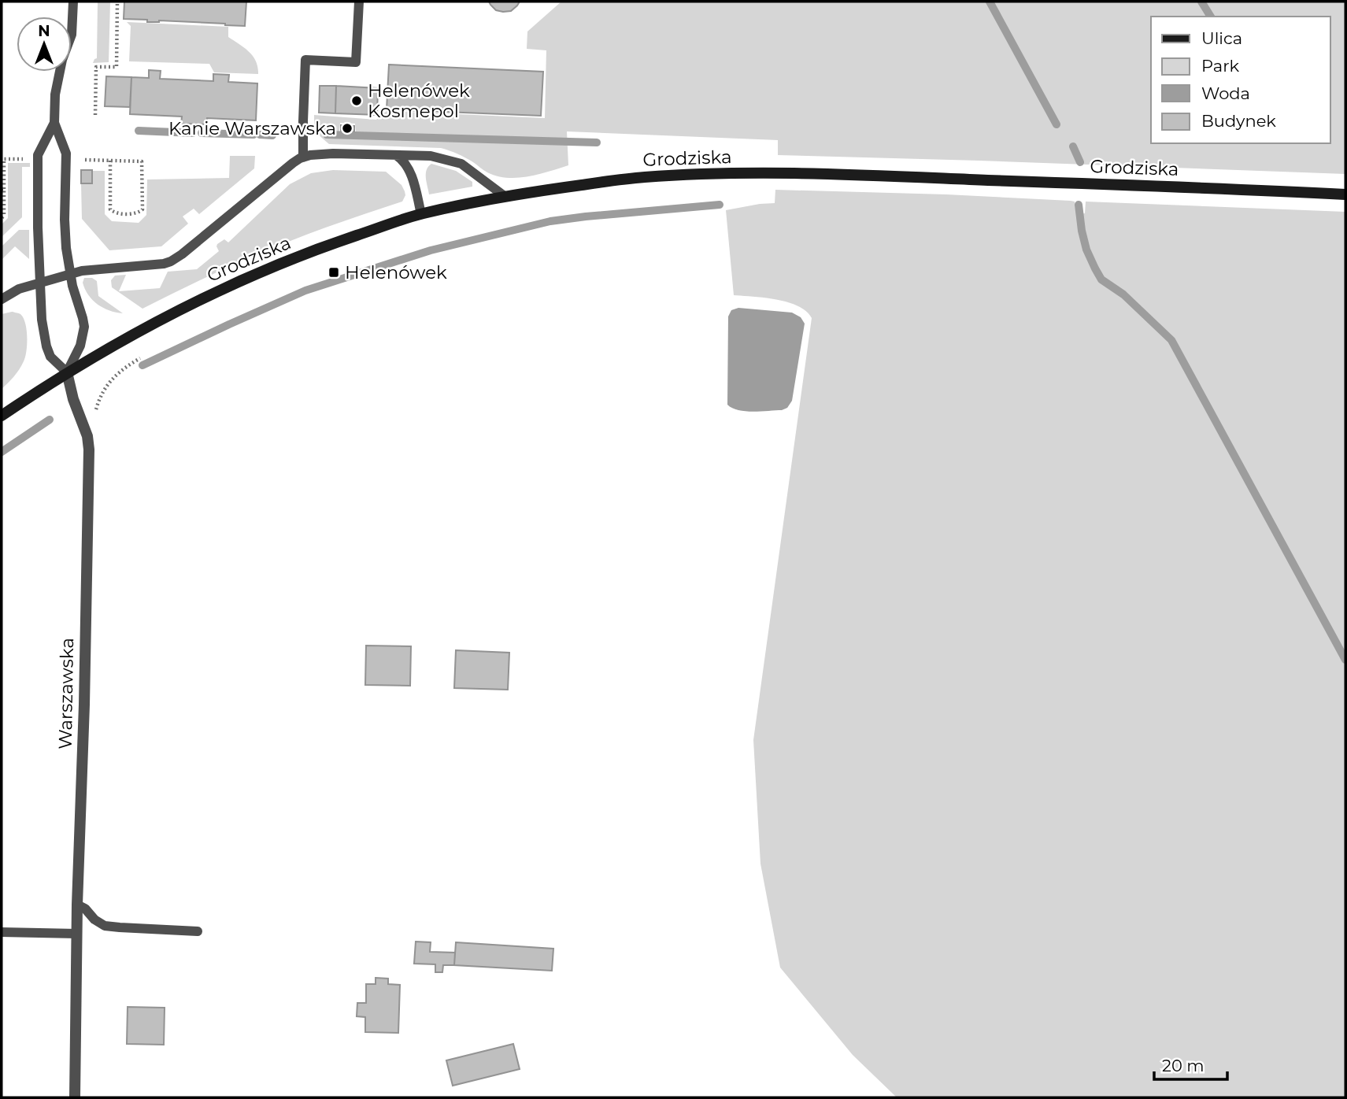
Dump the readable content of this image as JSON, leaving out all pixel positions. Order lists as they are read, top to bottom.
{
  "streets": {
    "main road": ["Grodziska"],
    "street": ["Warszawska"]
  },
  "crossings": [
    ["Grodziska", "Warszawska"]
  ],
  "places": {
    "other": ["Helenówek Kosmepol", "Kanie Warszawska"],
    "transit": ["Helenówek"]
  },
  "legend": [
    "Ulica",
    "Park",
    "Woda",
    "Budynek"
  ],
  "scale_bar": "20 m",
  "north": "top"
}
